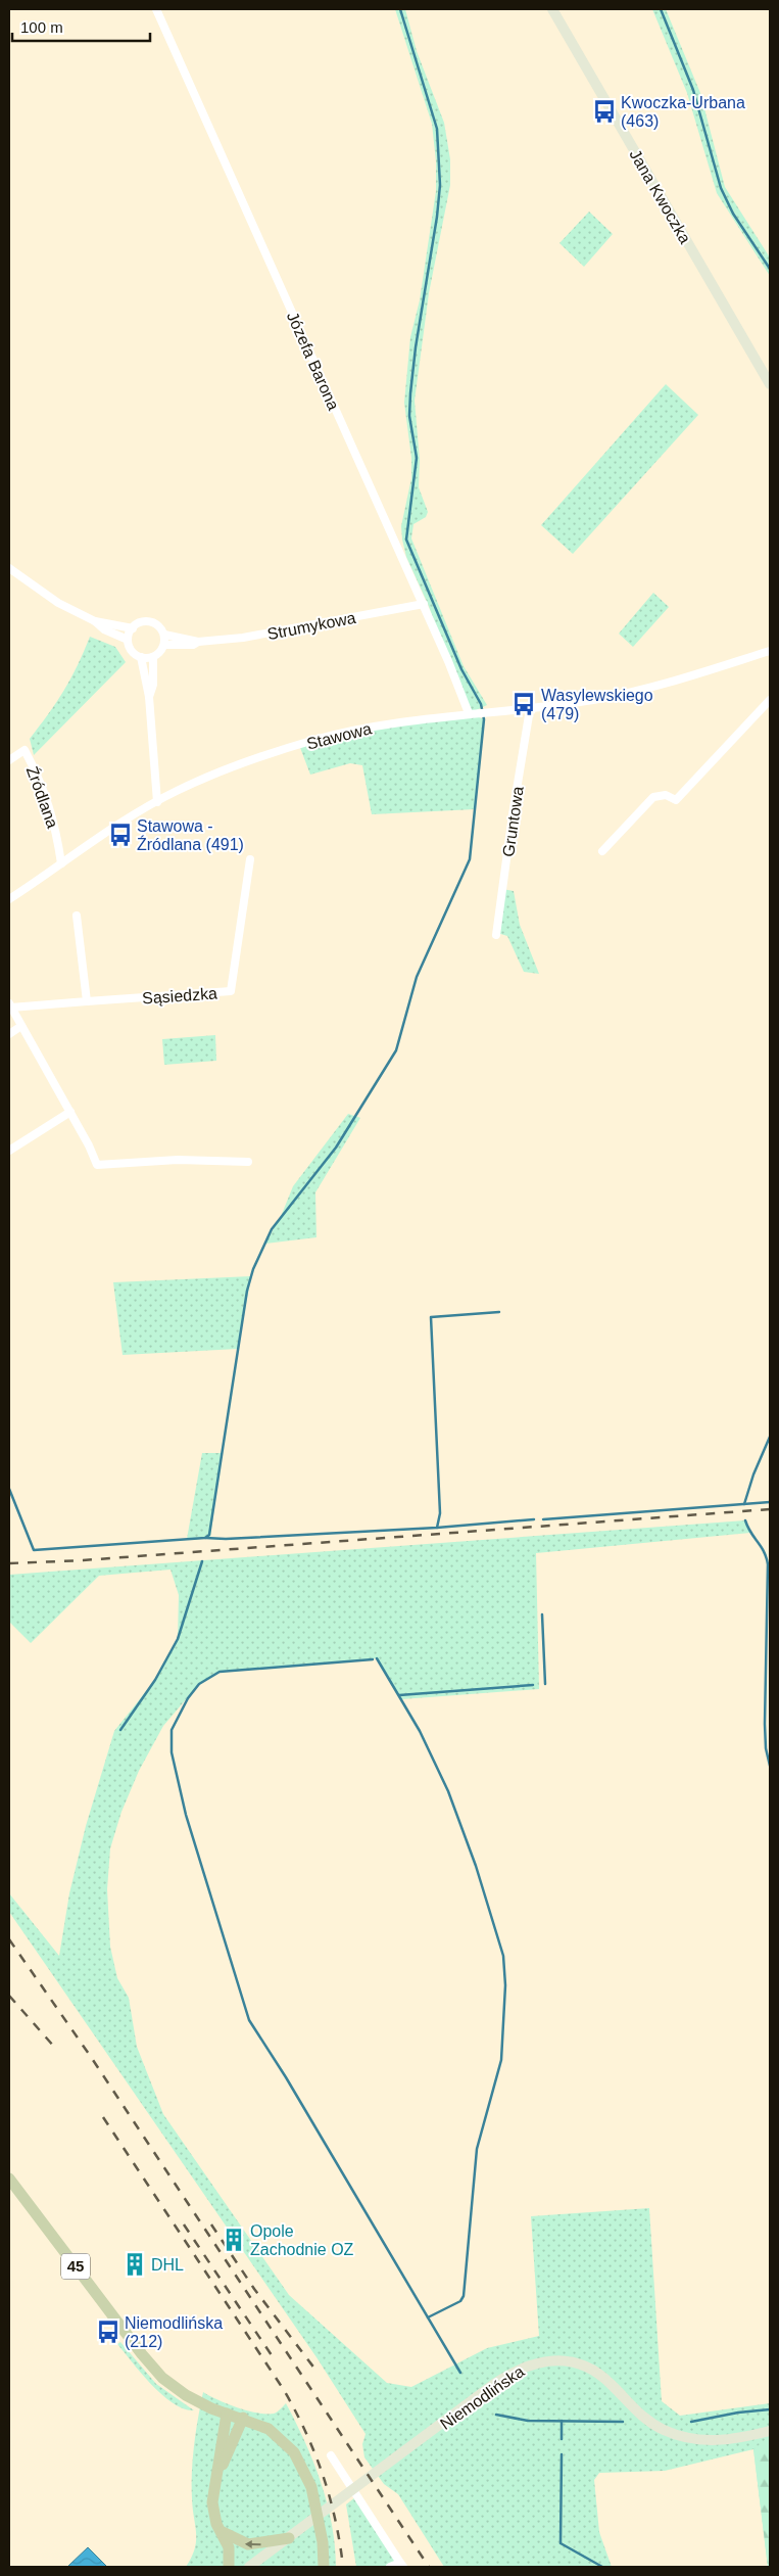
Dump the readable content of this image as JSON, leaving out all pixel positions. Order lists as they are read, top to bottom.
{
  "streets": {
    "main road": ["Jana Kwoczka", "45", "Niemodlińska"],
    "street": [
      "Józefa Barona",
      "Strumykowa",
      "Stawowa",
      "Źródlana",
      "Gruntowa",
      "Sąsiedzka"
    ]
  },
  "crossings": [
    ["Józefa Barona", "Strumykowa"],
    ["Józefa Barona", "Stawowa"],
    ["Stawowa", "Źródlana"],
    ["Stawowa", "Gruntowa"]
  ],
  "places": {
    "bus stop": [
      "Kwoczka-Urbana (463)",
      "Wasylewskiego (479)",
      "Stawowa - Źródlana (491)",
      "Niemodlińska (212)"
    ],
    "building": ["Opole Zachodnie OZ", "DHL"]
  },
  "scale_bar": "100 m"
}
